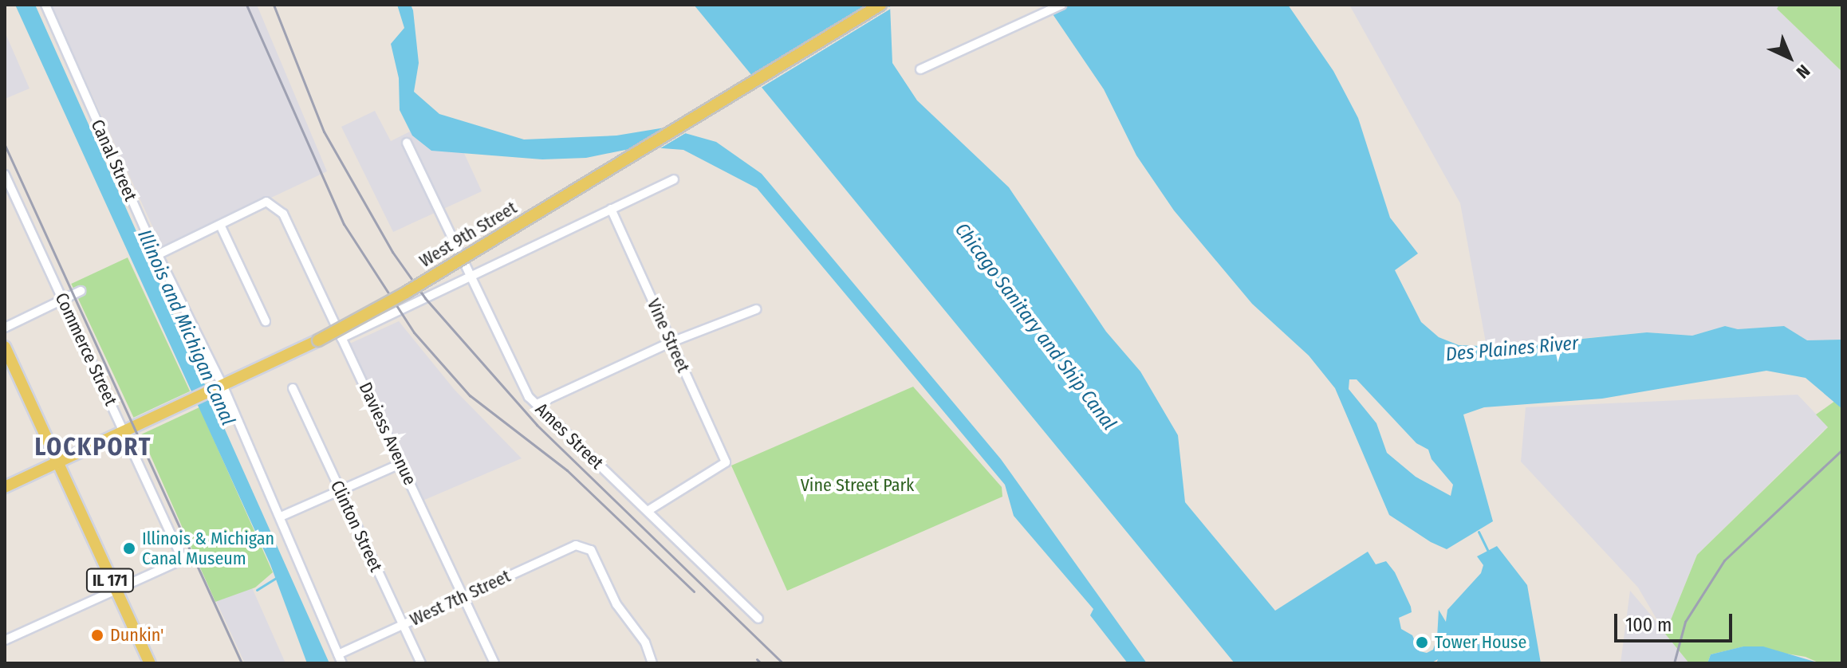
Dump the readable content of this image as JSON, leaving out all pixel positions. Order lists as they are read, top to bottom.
{
  "streets": {
    "main road": ["West 9th Street", "IL 171"],
    "street": [
      "Canal Street",
      "Vine Street",
      "Commerce Street",
      "Daviess Avenue",
      "Ames Street",
      "Clinton Street",
      "West 7th Street"
    ]
  },
  "crossings": [
    ["Canal Street", "West 9th Street"],
    ["Canal Street", "West 7th Street"],
    ["West 9th Street", "Vine Street"],
    ["West 9th Street", "Commerce Street"],
    ["West 9th Street", "Daviess Avenue"],
    ["West 9th Street", "Ames Street"],
    ["West 9th Street", "IL 171"],
    ["Vine Street", "Ames Street"],
    ["Commerce Street", "IL 171"],
    ["Daviess Avenue", "West 7th Street"],
    ["Clinton Street", "West 7th Street"]
  ],
  "districts": ["LOCKPORT"],
  "water": ["Chicago Sanitary and Ship Canal", "Illinois and Michigan Canal", "Des Plaines River"],
  "parks": ["Vine Street Park"],
  "places": ["Illinois & Michigan Canal Museum", "Dunkin'", "Tower House"],
  "scale_bar": "100 m",
  "north": "bottom right"
}
